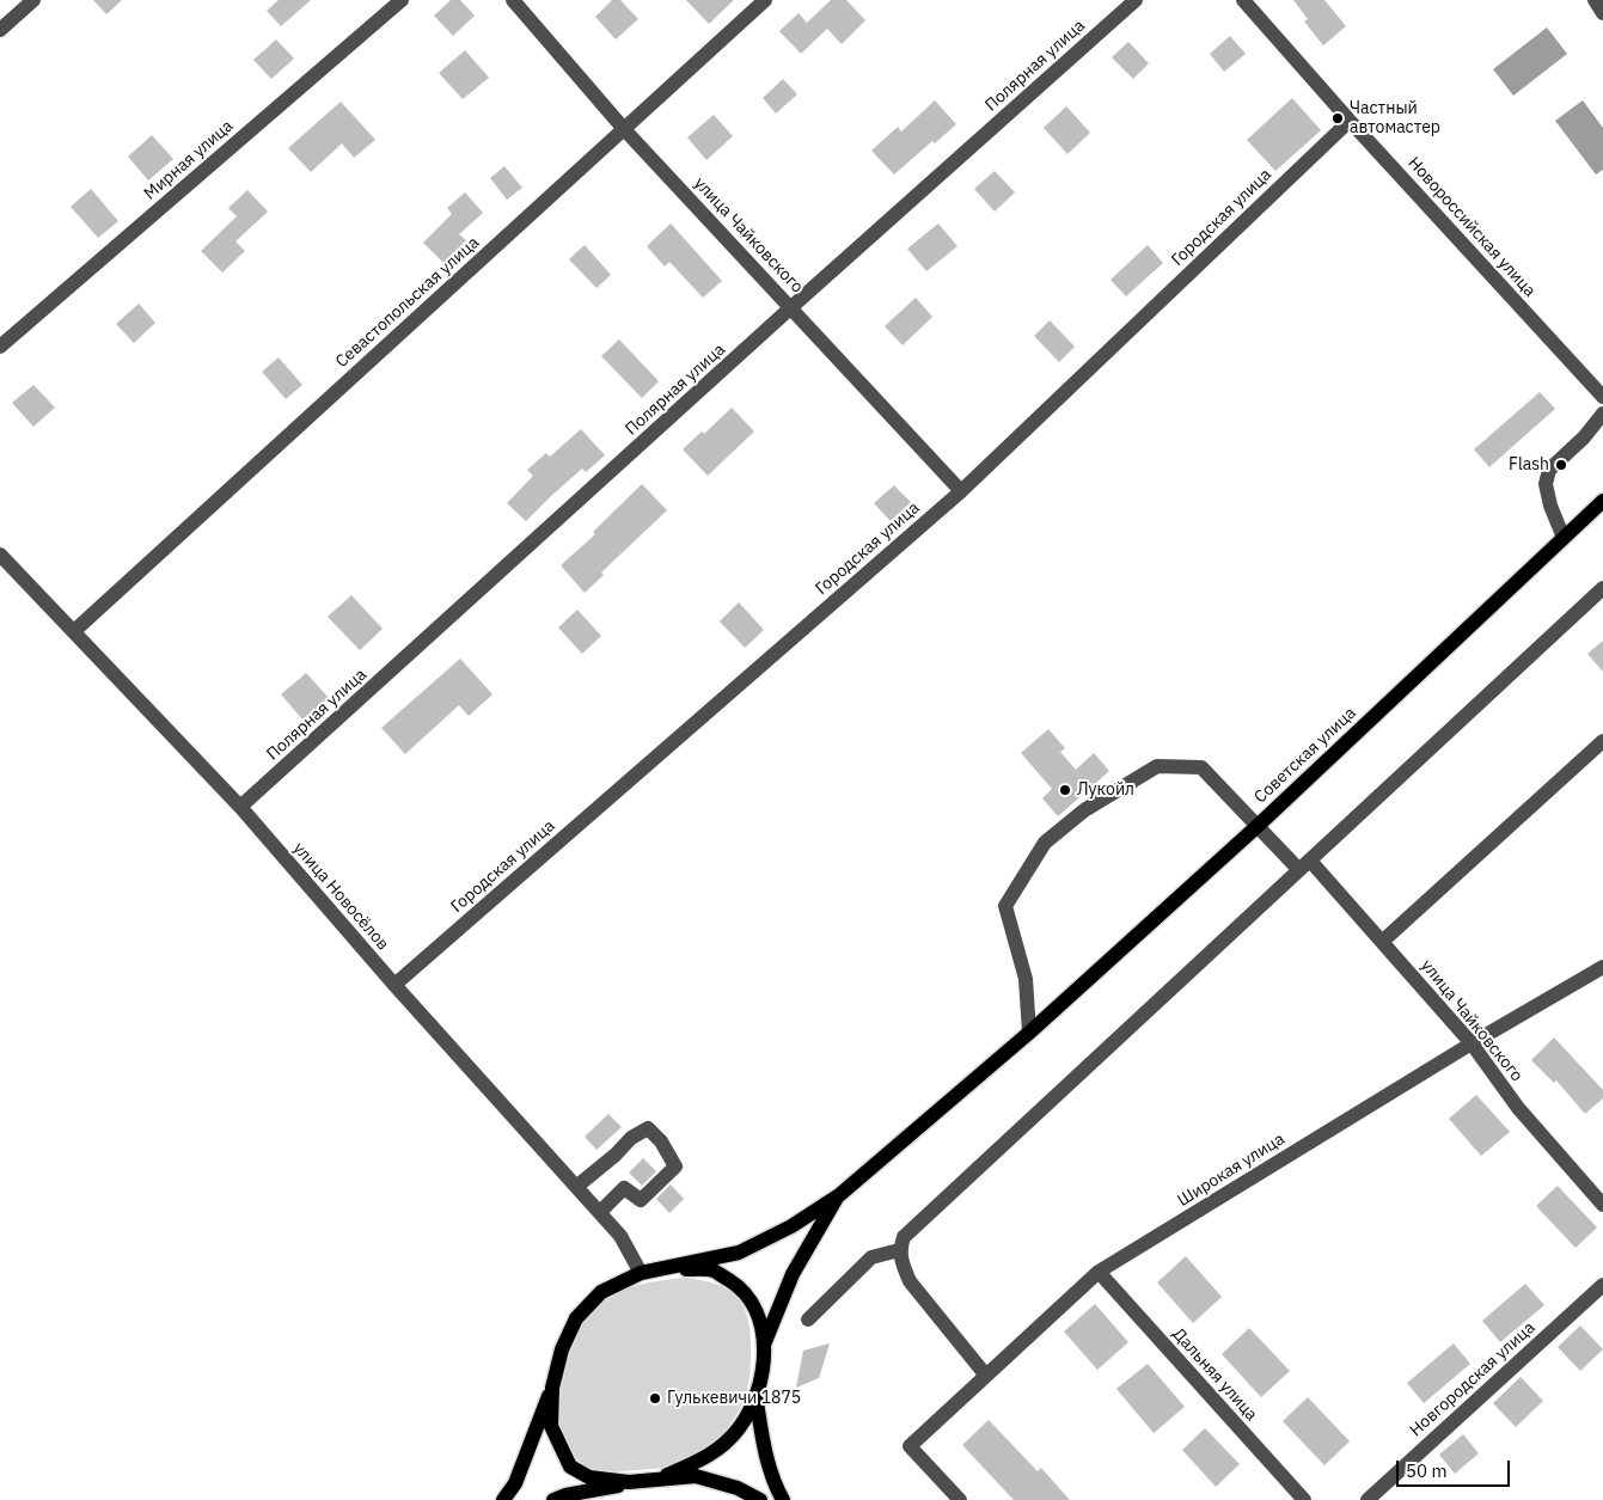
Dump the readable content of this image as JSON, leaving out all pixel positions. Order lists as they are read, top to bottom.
{
  "streets": {
    "main road": ["Советская улица"],
    "street": [
      "Полярная улица",
      "Мирная улица",
      "Городская улица",
      "Новороссийская улица",
      "улица Чайковского",
      "Севастопольская улица",
      "улица Новосёлов",
      "Широкая улица",
      "Дальняя улица",
      "Новгородская улица"
    ]
  },
  "crossings": [
    ["Полярная улица", "улица Чайковского"],
    ["Полярная улица", "улица Новосёлов"],
    ["Городская улица", "Новороссийская улица"],
    ["Городская улица", "улица Чайковского"],
    ["Городская улица", "улица Новосёлов"],
    ["улица Чайковского", "Севастопольская улица"],
    ["улица Чайковского", "Советская улица"],
    ["улица Чайковского", "Широкая улица"],
    ["Севастопольская улица", "улица Новосёлов"],
    ["Широкая улица", "Дальняя улица"]
  ],
  "places": [
    "Частный автомастер",
    "Flash",
    "Лукойл",
    "Гулькевичи 1875"
  ],
  "scale_bar": "50 m"
}
